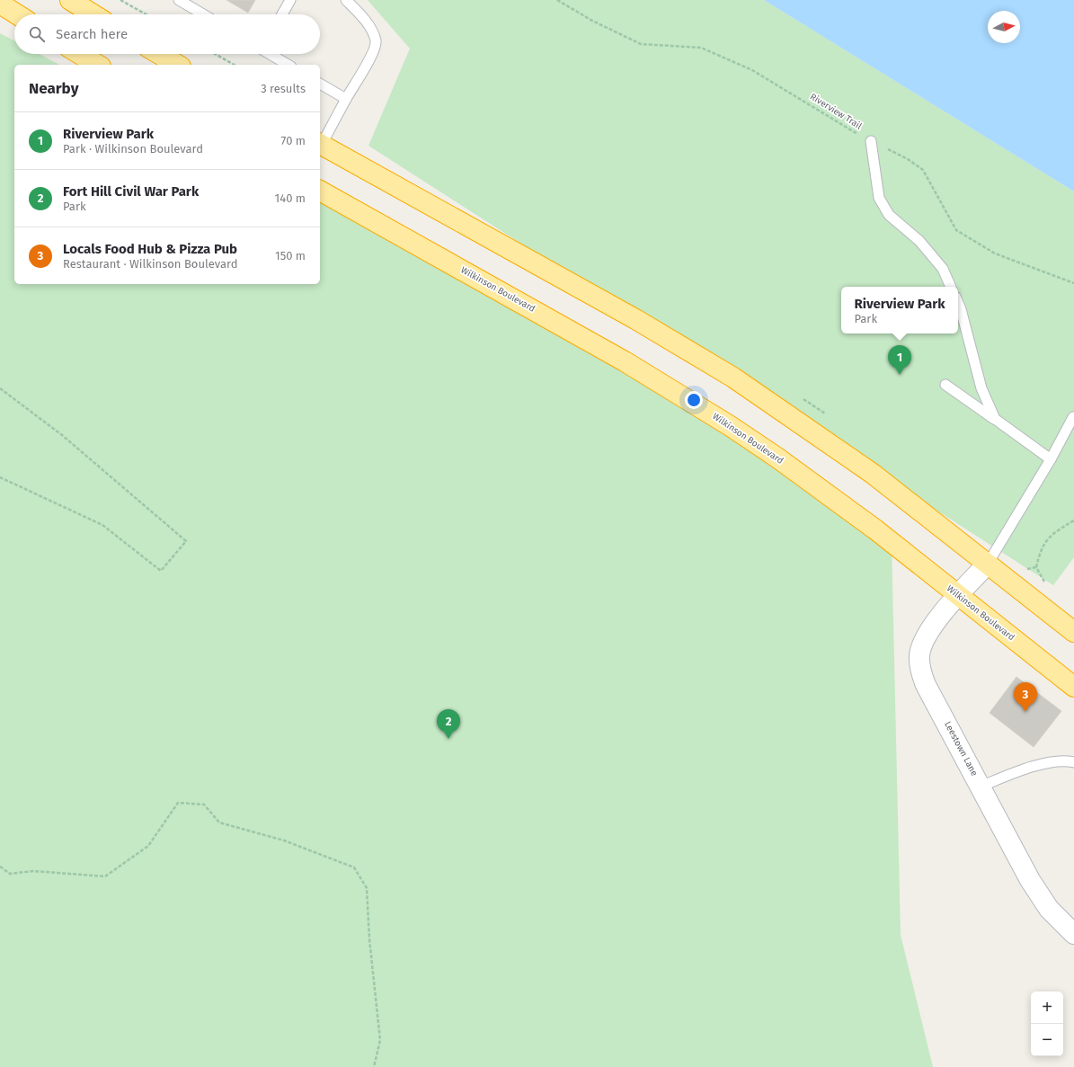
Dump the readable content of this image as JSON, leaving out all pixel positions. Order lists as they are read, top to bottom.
{
  "streets": {
    "highway": ["Wilkinson Boulevard"],
    "street": ["Leestown Lane"],
    "path": ["Riverview Trail"]
  },
  "crossings": [
    ["Wilkinson Boulevard", "Leestown Lane"]
  ],
  "north": "right",
  "page": {
    "search": "Search here",
    "heading": ["Nearby", "3 results"],
    "list": [
      {
        "mark": "1",
        "name": "Riverview Park",
        "note": "Park · Wilkinson Boulevard",
        "value": "70 m"
      },
      {
        "mark": "2",
        "name": "Fort Hill Civil War Park",
        "note": "Park",
        "value": "140 m"
      },
      {
        "mark": "3",
        "name": "Locals Food Hub & Pizza Pub",
        "note": "Restaurant · Wilkinson Boulevard",
        "value": "150 m"
      }
    ],
    "popup": ["Riverview Park", "Park"],
    "pins": ["1", "3", "2"],
    "map_buttons": ["+", "−"]
  }
}
